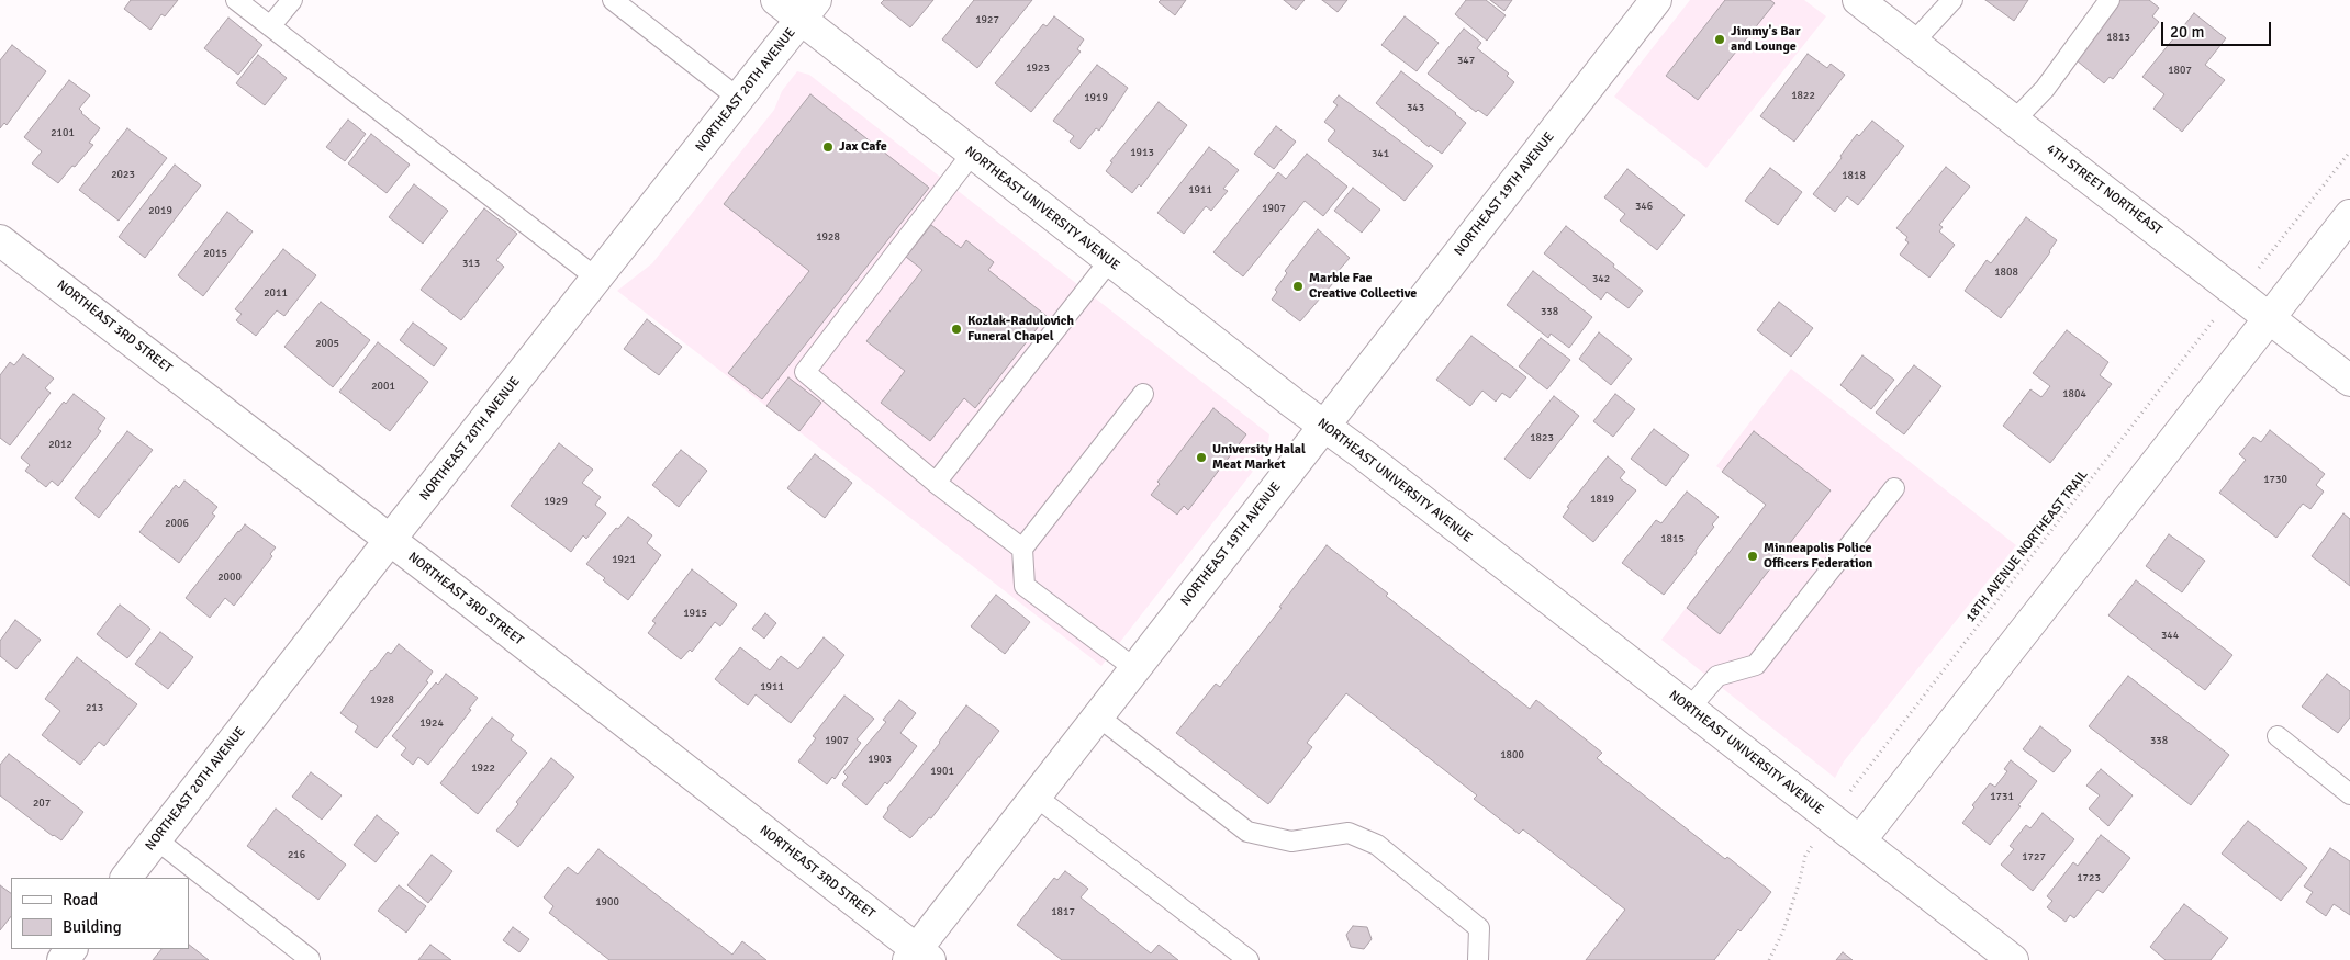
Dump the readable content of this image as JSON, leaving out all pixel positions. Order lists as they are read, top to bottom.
{
  "streets": {
    "street": [
      "NORTHEAST 20TH AVENUE",
      "4TH STREET NORTHEAST",
      "NORTHEAST 19TH AVENUE",
      "NORTHEAST UNIVERSITY AVENUE",
      "NORTHEAST 3RD STREET"
    ],
    "path": ["18TH AVENUE NORTHEAST TRAIL"]
  },
  "crossings": [
    ["NORTHEAST 20TH AVENUE", "NORTHEAST UNIVERSITY AVENUE"],
    ["NORTHEAST 20TH AVENUE", "NORTHEAST 3RD STREET"],
    ["NORTHEAST 19TH AVENUE", "NORTHEAST UNIVERSITY AVENUE"],
    ["NORTHEAST 19TH AVENUE", "NORTHEAST 3RD STREET"]
  ],
  "places": [
    "Jimmy's Bar and Lounge",
    "Jax Cafe",
    "Marble Fae Creative Collective",
    "Kozlak-Radulovich Funeral Chapel",
    "University Halal Meat Market",
    "Minneapolis Police Officers Federation"
  ],
  "house_numbers": [
    "1927",
    "1813",
    "347",
    "1923",
    "1807",
    "1822",
    "1919",
    "343",
    "2101",
    "1913",
    "341",
    "2023",
    "1818",
    "1911",
    "346",
    "1907",
    "2019",
    "1928",
    "2015",
    "313",
    "1808",
    "342",
    "2011",
    "338",
    "2005",
    "2001",
    "1804",
    "1823",
    "2012",
    "1730",
    "1819",
    "1929",
    "2006",
    "1815",
    "1921",
    "2000",
    "1915",
    "344",
    "1911",
    "1928",
    "213",
    "1924",
    "1907",
    "338",
    "1800",
    "1903",
    "1922",
    "1901",
    "1731",
    "207",
    "216",
    "1727",
    "1723",
    "1900",
    "1817"
  ],
  "legend": ["Road", "Building"],
  "scale_bar": "20 m"
}
